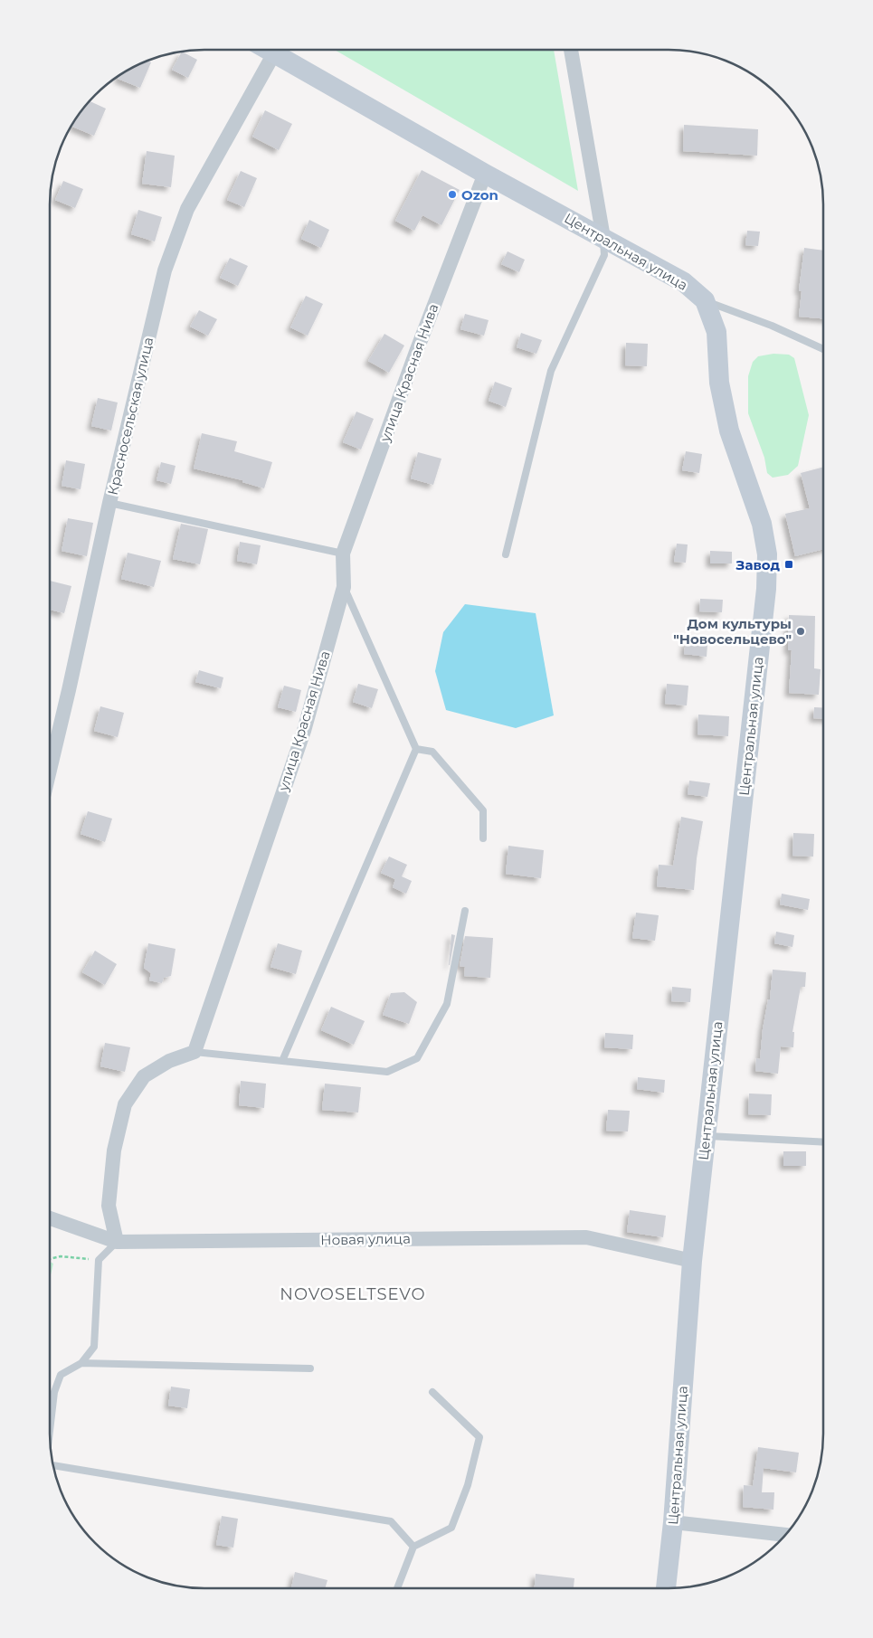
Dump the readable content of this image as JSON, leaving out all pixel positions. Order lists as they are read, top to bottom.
{
  "streets": {
    "street": [
      "Центральная улица",
      "улица Красная Нива",
      "Красносельская улица",
      "Новая улица"
    ]
  },
  "crossings": [
    ["Центральная улица", "улица Красная Нива"],
    ["Центральная улица", "Красносельская улица"],
    ["Центральная улица", "Новая улица"]
  ],
  "districts": ["NOVOSELTSEVO"],
  "places": {
    "other": ["Ozon", "Дом культуры \"Новосельцево\""],
    "transit": ["Завод"]
  }
}
